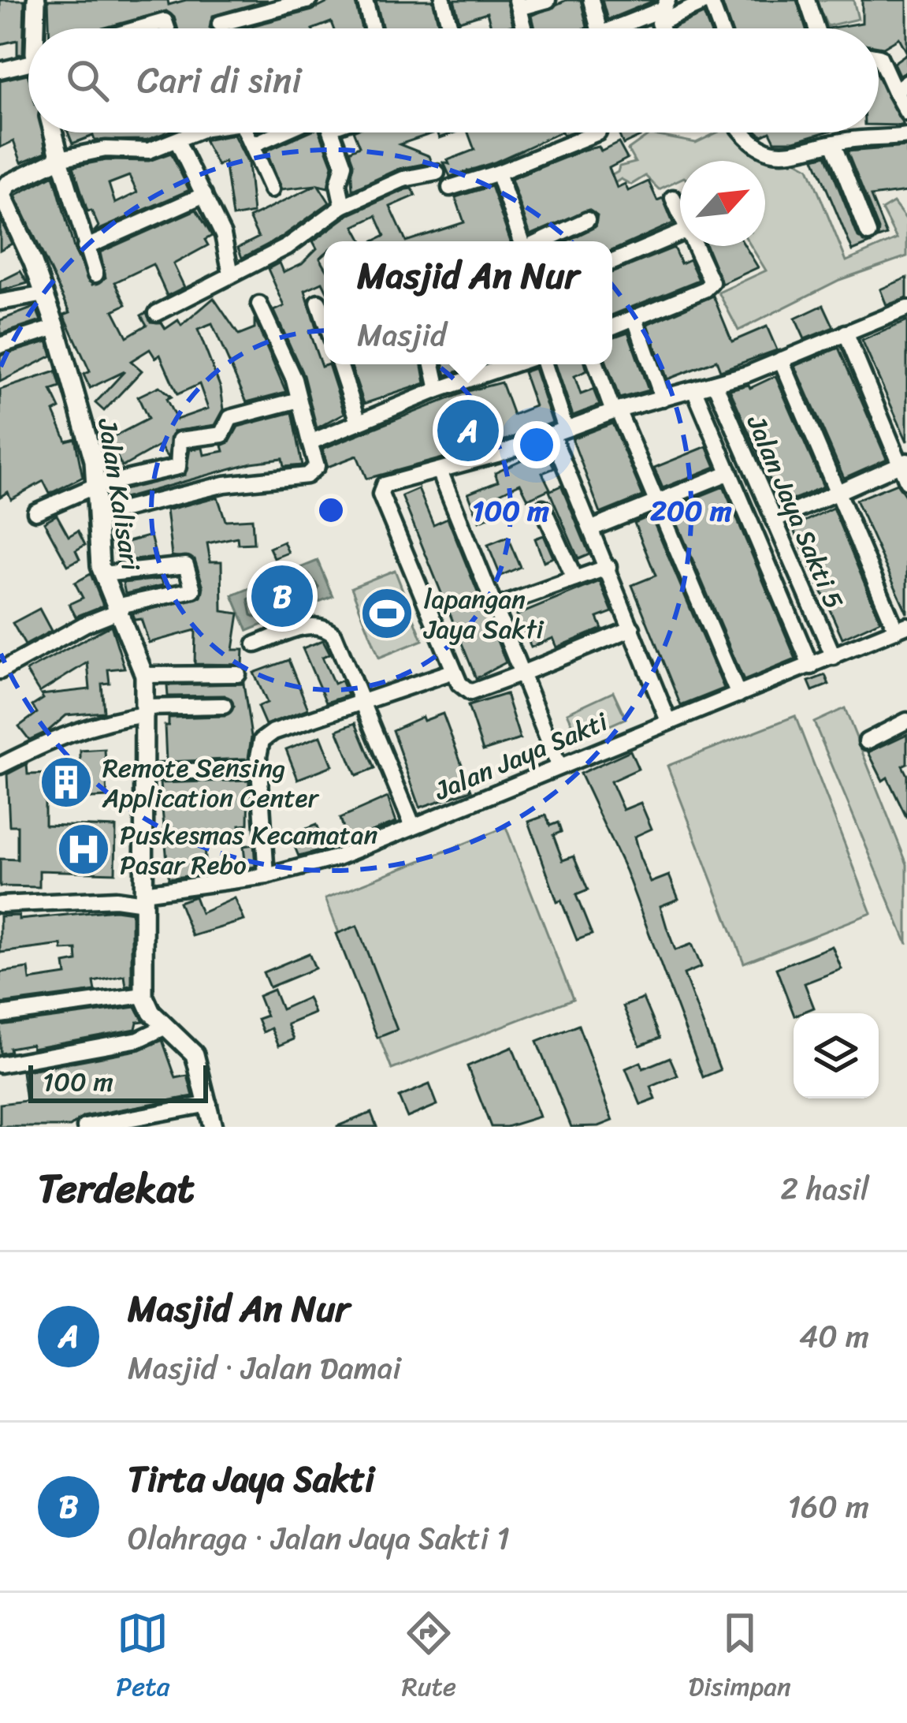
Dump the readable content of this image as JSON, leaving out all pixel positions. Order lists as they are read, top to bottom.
{
  "streets": {
    "street": ["Jalan Kalisari", "Jalan Jaya Sakti 5", "Jalan Jaya Sakti"]
  },
  "crossings": [
    ["Jalan Kalisari", "Jalan Jaya Sakti"],
    ["Jalan Jaya Sakti 5", "Jalan Jaya Sakti"]
  ],
  "places": {
    "sports": ["lapangan Jaya Sakti"],
    "building": ["Remote Sensing Application Center"],
    "hospital": ["Puskesmas Kecamatan Pasar Rebo"]
  },
  "scale_bar": "100 m",
  "north": "top right",
  "page": {
    "search": "Cari di sini",
    "popup": ["Masjid An Nur", "Masjid"],
    "pins": ["A", "B"],
    "scale": "100 m",
    "heading": ["Terdekat", "2 hasil"],
    "list": [
      {
        "mark": "A",
        "name": "Masjid An Nur",
        "note": "Masjid · Jalan Damai",
        "value": "40 m"
      },
      {
        "mark": "B",
        "name": "Tirta Jaya Sakti",
        "note": "Olahraga · Jalan Jaya Sakti 1",
        "value": "160 m"
      }
    ],
    "nav": ["Peta", "Rute", "Disimpan"]
  },
  "rings": ["100 m", "200 m"]
}
